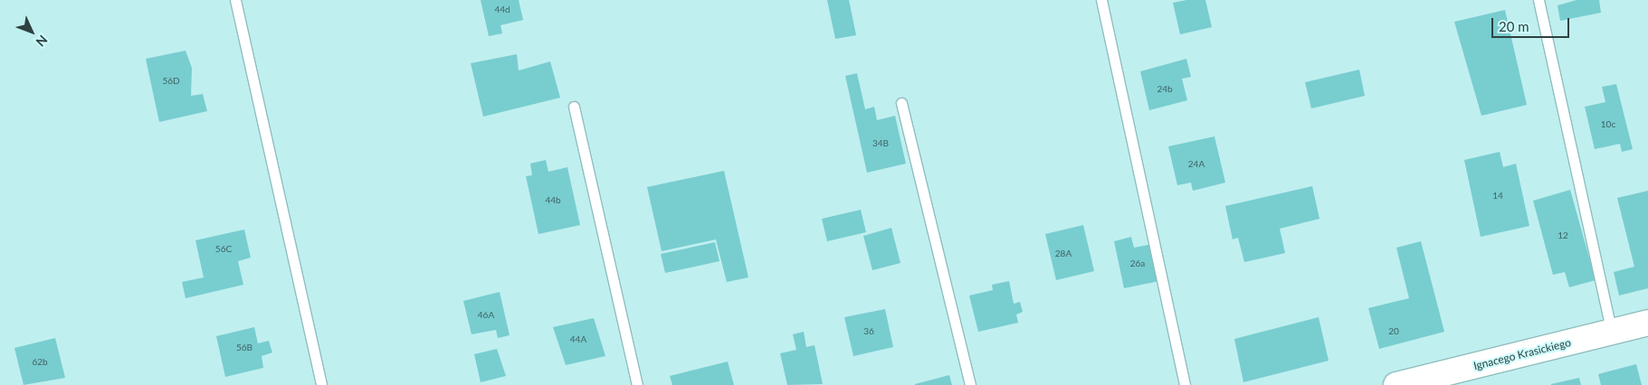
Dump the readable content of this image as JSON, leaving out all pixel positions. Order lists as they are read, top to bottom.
{
  "streets": {
    "street": ["Ignacego Krasickiego"]
  },
  "house_numbers": [
    "44d",
    "56D",
    "24b",
    "10c",
    "34B",
    "24A",
    "14",
    "44b",
    "12",
    "56C",
    "28A",
    "26a",
    "46A",
    "36",
    "20",
    "44A",
    "56B",
    "62b"
  ],
  "scale_bar": "20 m",
  "north": "bottom right"
}
